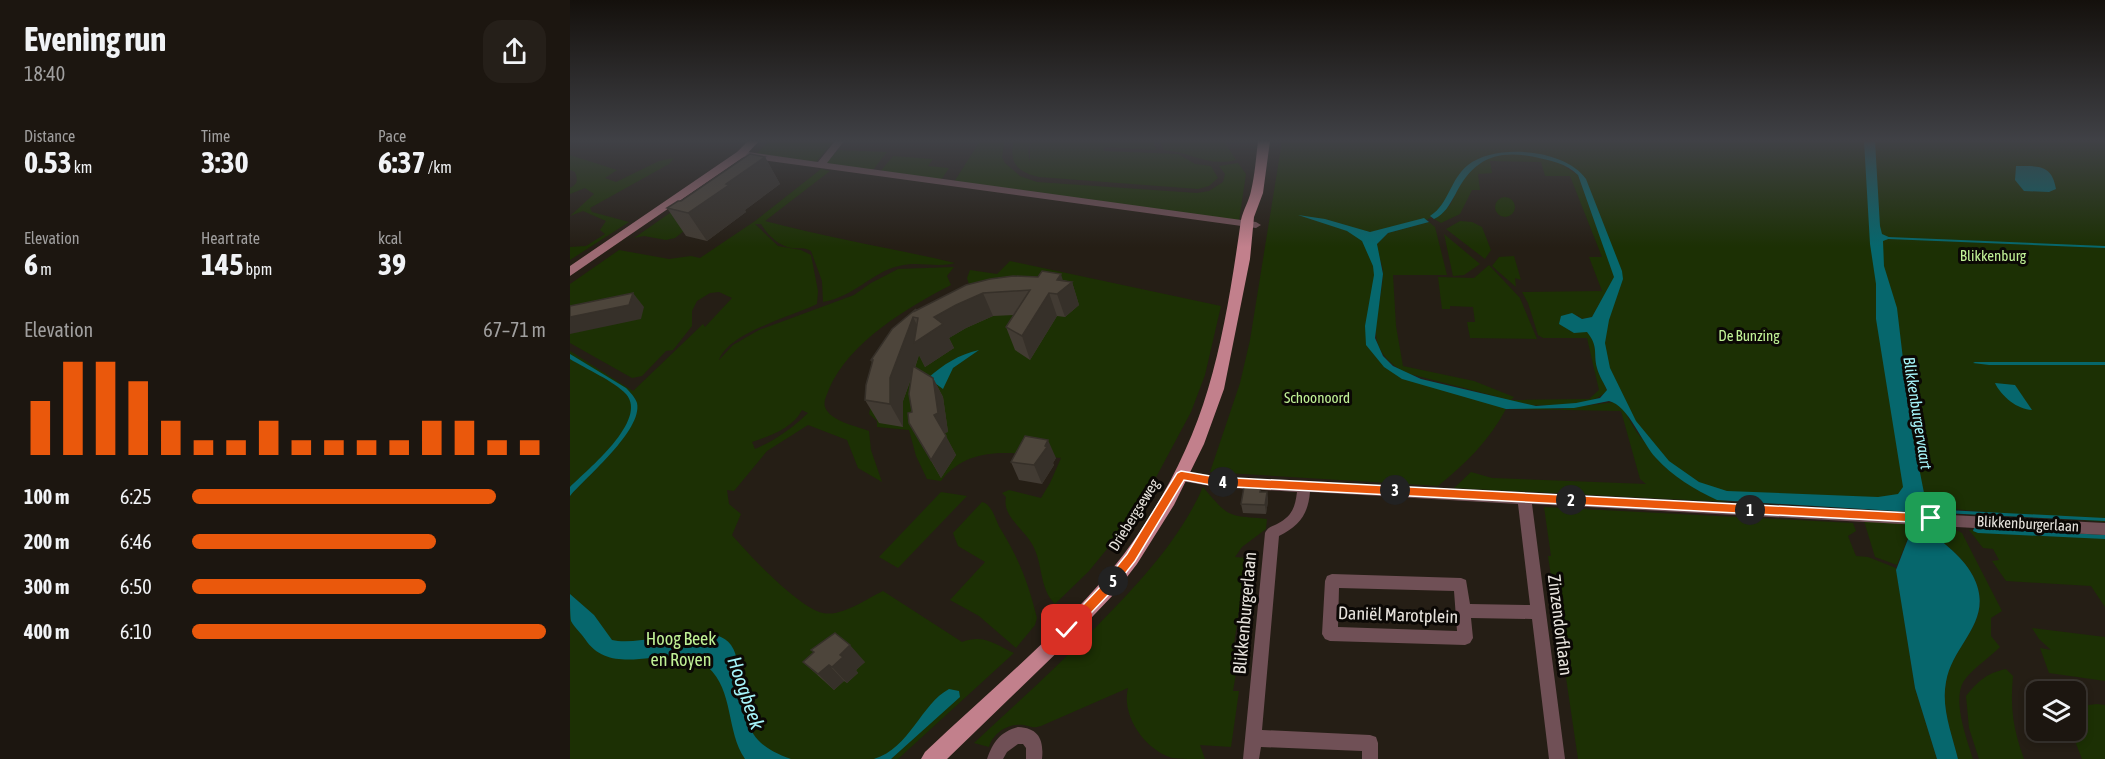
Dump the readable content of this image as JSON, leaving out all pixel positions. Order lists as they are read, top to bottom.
{
  "streets": {
    "main road": ["Driebergseweg"],
    "street": ["Blikkenburgerlaan", "Daniël Marotplein", "Zinzendorflaan"]
  },
  "crossings": [
    ["Driebergseweg", "Blikkenburgerlaan"],
    ["Blikkenburgerlaan", "Zinzendorflaan"],
    ["Daniël Marotplein", "Zinzendorflaan"]
  ],
  "water": ["Blikkenburgervaart", "Hoogbeek"],
  "parks": [
    "Blikkenburg",
    "De Bunzing",
    "Schoonoord",
    "Hoog Beek en Royen"
  ],
  "page": {
    "heading": ["Evening run", "18:40"],
    "stats": [
      ["Distance", "0.53 km"],
      ["Time", "3:30"],
      ["Pace", "6:37 /km"],
      ["Elevation", "6 m"],
      ["Heart rate", "145 bpm"],
      ["kcal", "39"]
    ],
    "chart": ["Elevation", "67–71 m"],
    "pins": [
      "4",
      "3",
      "2",
      "1",
      "5"
    ],
    "list": [
      {
        "name": "100 m",
        "note": "6:25"
      },
      {
        "name": "200 m",
        "note": "6:46"
      },
      {
        "name": "300 m",
        "note": "6:50"
      },
      {
        "name": "400 m",
        "note": "6:10"
      }
    ]
  }
}
